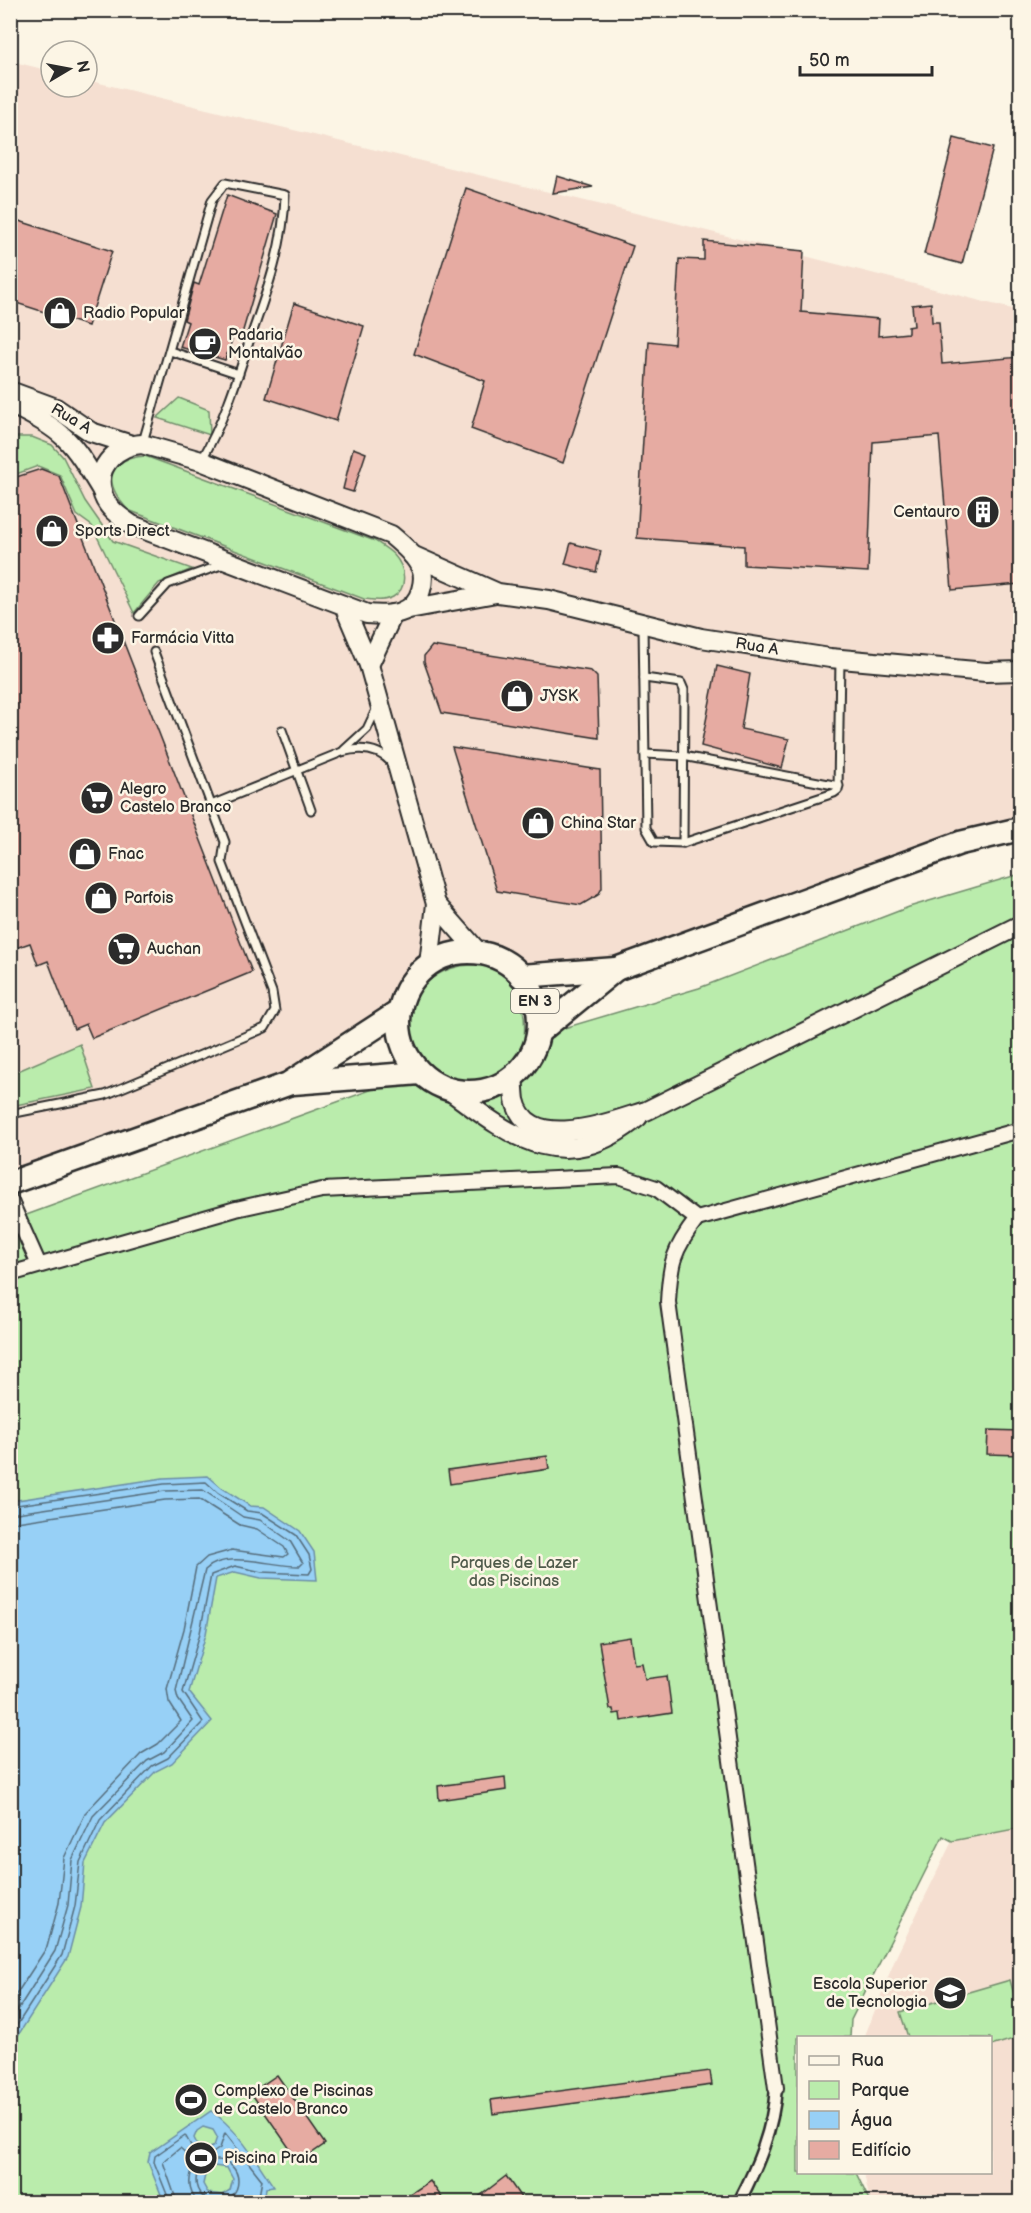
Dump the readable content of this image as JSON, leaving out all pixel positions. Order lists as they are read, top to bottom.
{
  "streets": {
    "main road": ["EN 3"],
    "street": ["Rua A"]
  },
  "parks": ["Parques de Lazer das Piscinas"],
  "places": {
    "shop": [
      "Radio Popular",
      "Sports Direct",
      "JYSK",
      "China Star",
      "Fnac",
      "Parfois"
    ],
    "cafe": ["Padaria Montalvão"],
    "building": ["Centauro"],
    "pharmacy": ["Farmácia Vitta"],
    "supermarket": ["Alegro Castelo Branco", "Auchan"],
    "school or university": ["Escola Superior de Tecnologia"],
    "sports": ["Complexo de Piscinas de Castelo Branco", "Piscina Praia"]
  },
  "legend": [
    "Rua",
    "Parque",
    "Água",
    "Edifício"
  ],
  "scale_bar": "50 m",
  "north": "right"
}
